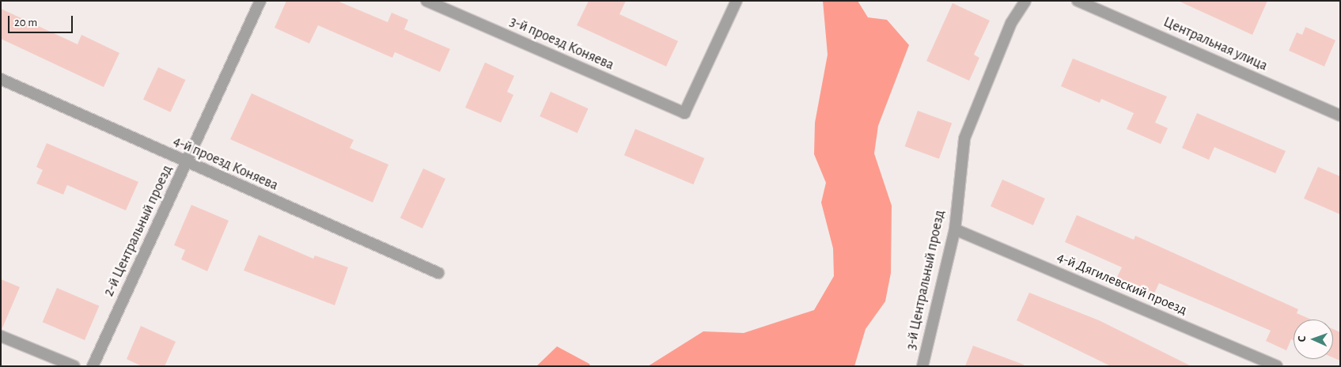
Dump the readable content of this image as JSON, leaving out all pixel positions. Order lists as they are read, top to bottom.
{
  "streets": {
    "street": [
      "3-й проезд Коняева",
      "Центральная улица",
      "4-й проезд Коняева",
      "2-й Центральный проезд",
      "3-й Центральный проезд",
      "4-й Дягилевский проезд"
    ]
  },
  "crossings": [
    ["4-й проезд Коняева", "2-й Центральный проезд"],
    ["3-й Центральный проезд", "4-й Дягилевский проезд"]
  ],
  "scale_bar": "20 m",
  "north": "left"
}
